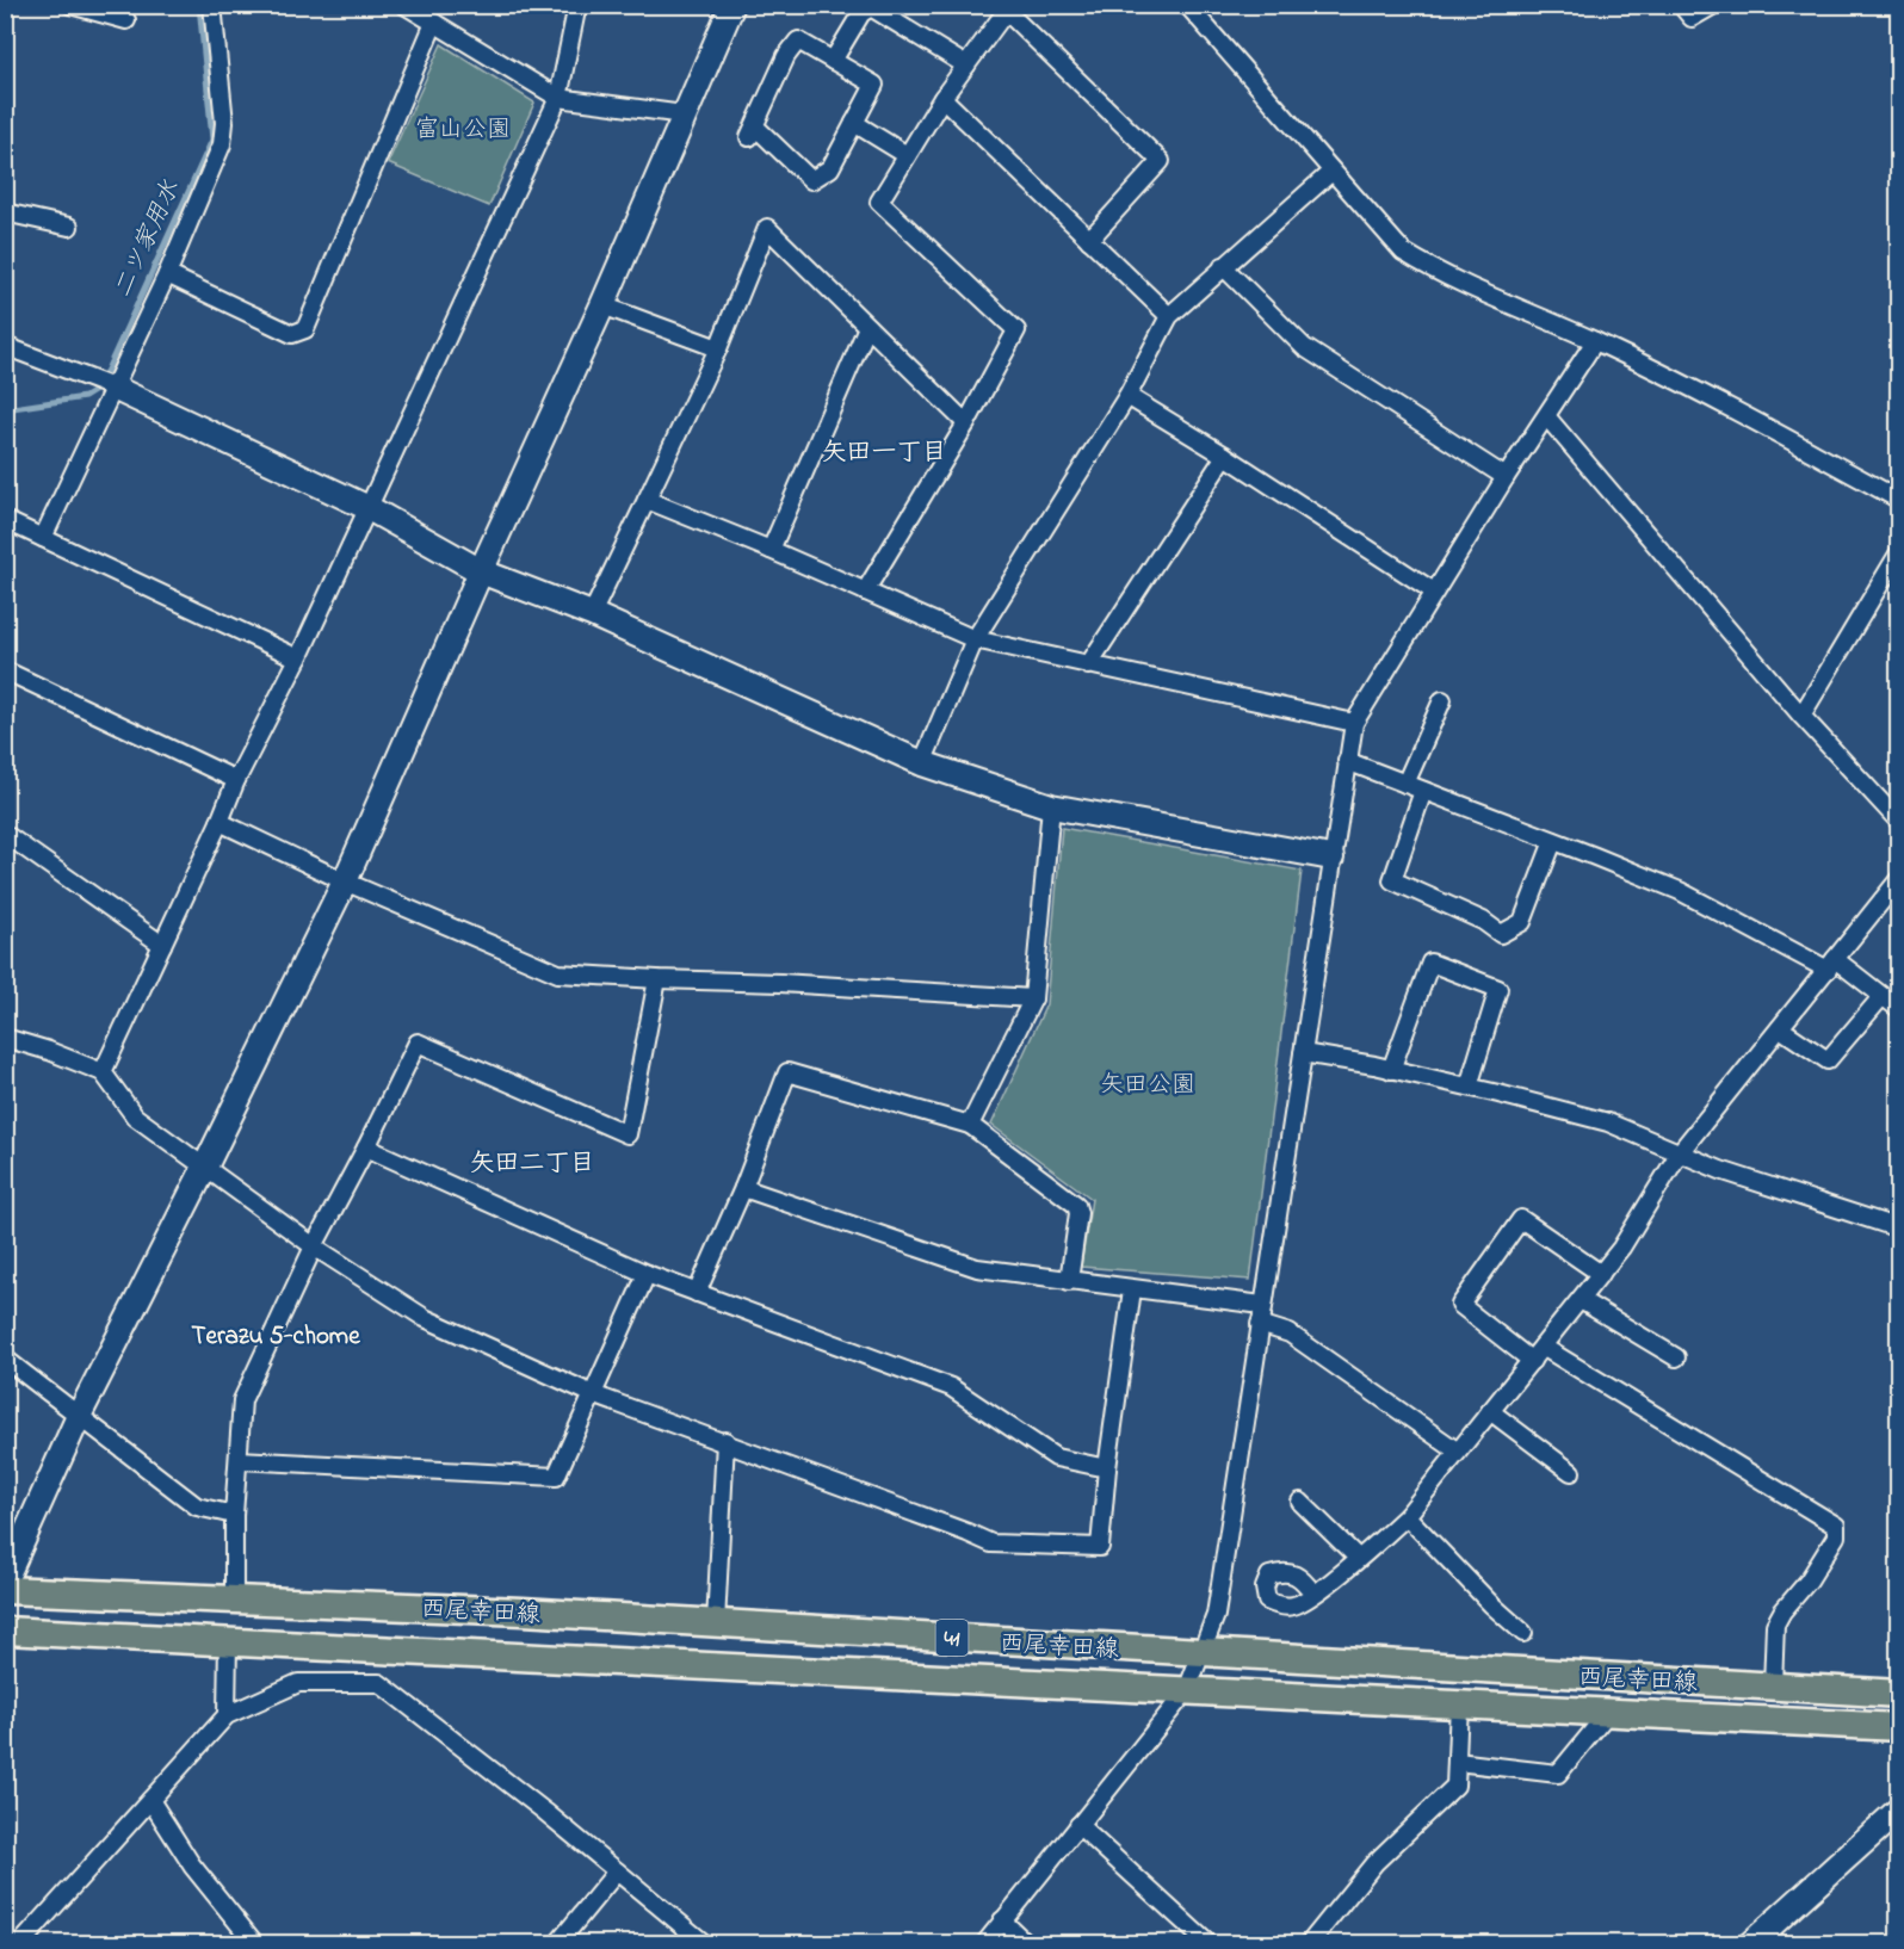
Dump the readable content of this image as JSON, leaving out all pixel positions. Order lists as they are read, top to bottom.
{
  "streets": {
    "main road": ["西尾幸田線", "41"]
  },
  "districts": ["矢田一丁目", "矢田二丁目", "Terazu 5-chome"],
  "water": ["二ツ家用水"],
  "parks": ["富山公園", "矢田公園"]
}
